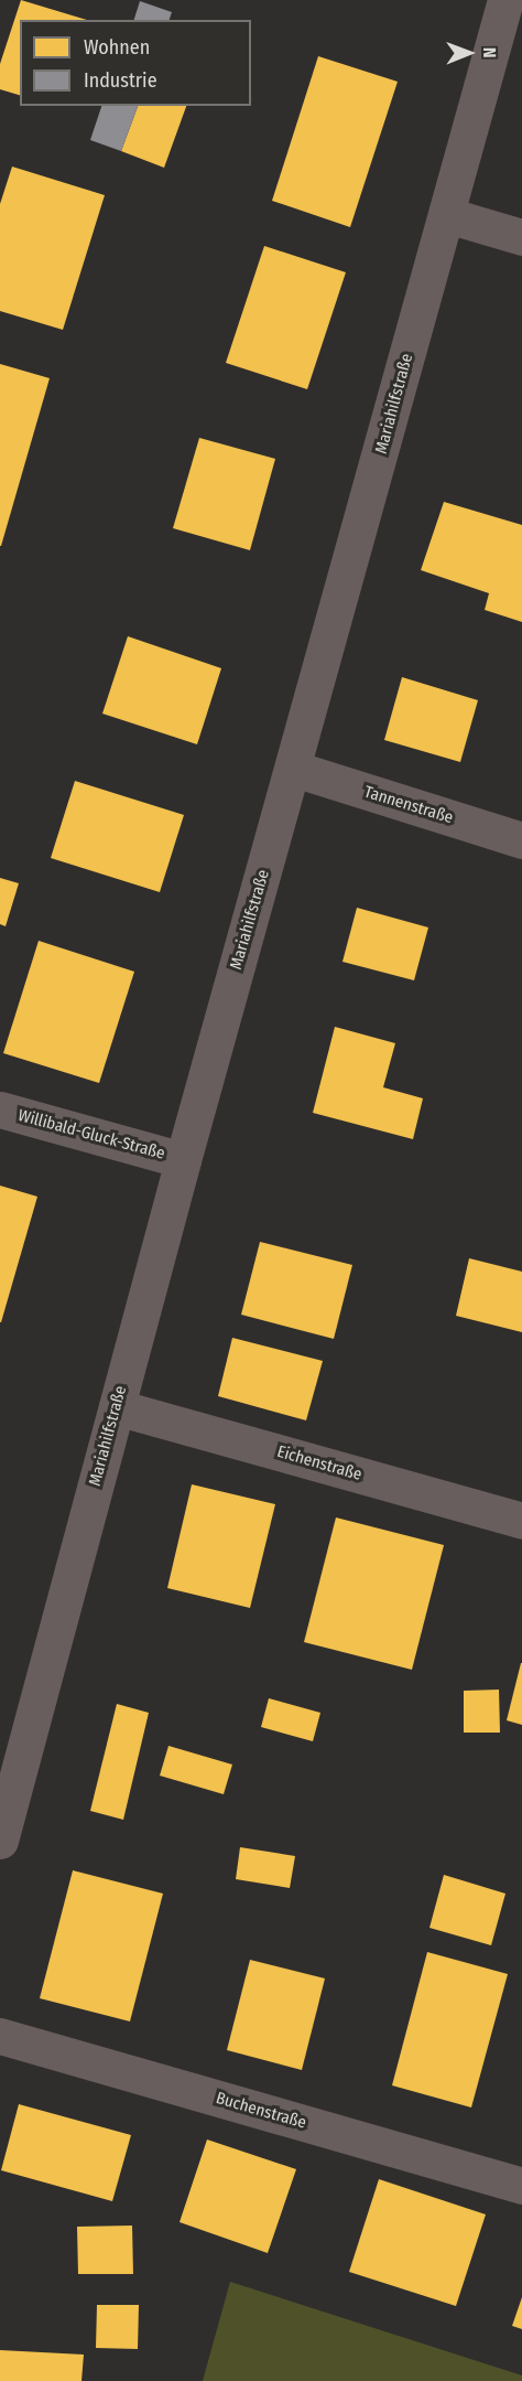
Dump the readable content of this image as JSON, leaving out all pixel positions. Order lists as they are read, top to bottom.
{
  "streets": {
    "street": [
      "Mariahilfstraße",
      "Tannenstraße",
      "Willibald-Gluck-Straße",
      "Eichenstraße",
      "Buchenstraße"
    ]
  },
  "crossings": [
    ["Mariahilfstraße", "Tannenstraße"],
    ["Mariahilfstraße", "Willibald-Gluck-Straße"],
    ["Mariahilfstraße", "Eichenstraße"]
  ],
  "legend": ["Wohnen", "Industrie"],
  "north": "right"
}
